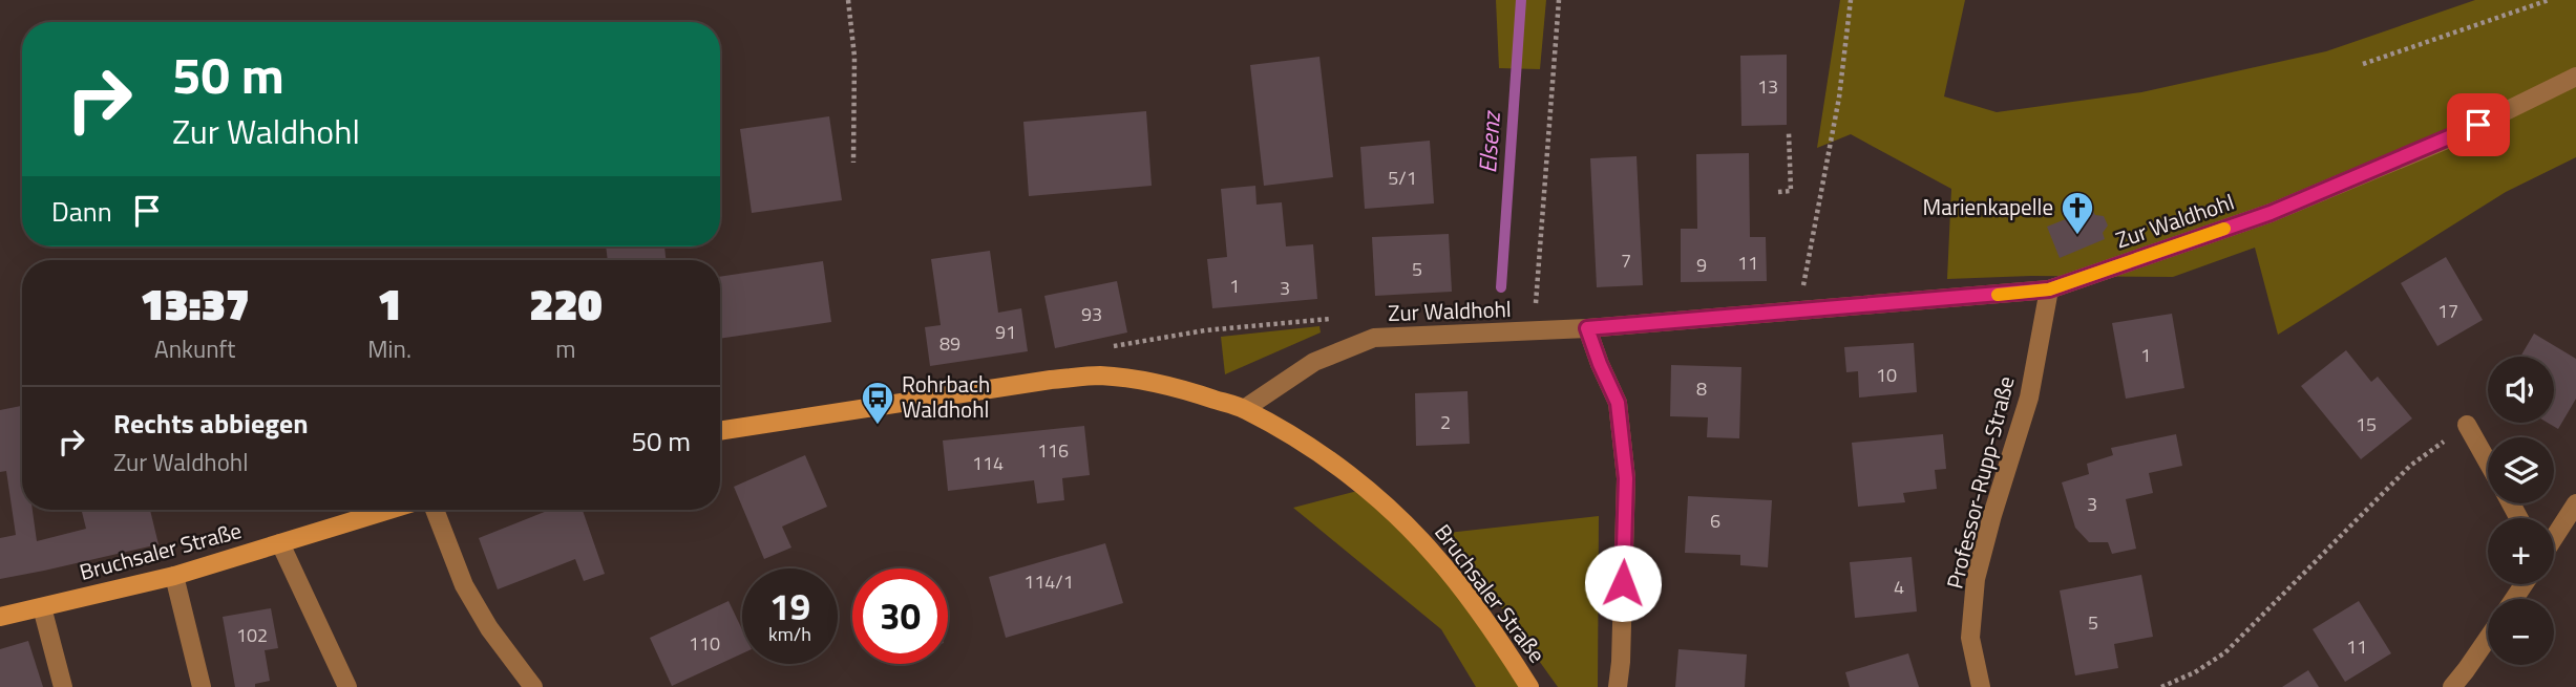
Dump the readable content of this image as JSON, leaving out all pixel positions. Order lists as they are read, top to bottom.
{
  "streets": {
    "main road": ["Bruchsaler Straße"],
    "street": ["Zur Waldhohl", "Professor-Rupp-Straße"]
  },
  "crossings": [
    ["Zur Waldhohl", "Professor-Rupp-Straße"],
    ["Zur Waldhohl", "Bruchsaler Straße"]
  ],
  "water": ["Elsenz"],
  "places": {
    "church": ["Marienkapelle"],
    "bus stop": ["Rohrbach Waldhohl"]
  },
  "house_numbers": [
    "13",
    "5/1",
    "7",
    "11",
    "9",
    "5",
    "1",
    "3",
    "17",
    "93",
    "91",
    "89",
    "1",
    "10",
    "8",
    "2",
    "15",
    "116",
    "114",
    "3",
    "6",
    "114/1",
    "4",
    "5",
    "102",
    "110",
    "11"
  ],
  "page": {
    "turn": ["50 m", "Zur Waldhohl"],
    "then": "Dann",
    "eta": [
      "13:37",
      "Ankunft",
      "1",
      "Min.",
      "220",
      "m"
    ],
    "map_buttons": ["+", "−"],
    "list": [
      {
        "name": "Rechts abbiegen",
        "note": "Zur Waldhohl",
        "value": "50 m"
      }
    ],
    "speed": "19 km/h",
    "limit": "30"
  }
}
